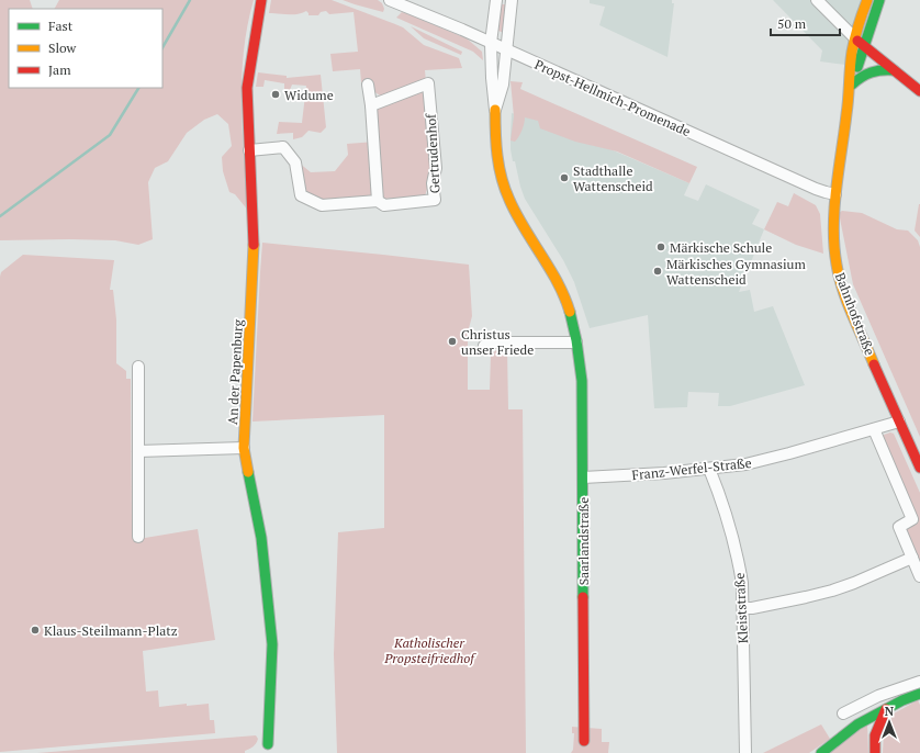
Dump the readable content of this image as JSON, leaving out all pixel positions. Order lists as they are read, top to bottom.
{
  "streets": {
    "main road": ["Bahnhofstraße", "An der Papenburg", "Saarlandstraße"],
    "street": [
      "Propst-Hellmich-Promenade",
      "Gertrudenhof",
      "Franz-Werfel-Straße",
      "Kleiststraße"
    ]
  },
  "crossings": [
    ["Propst-Hellmich-Promenade", "Bahnhofstraße"],
    ["Propst-Hellmich-Promenade", "Saarlandstraße"],
    ["Gertrudenhof", "An der Papenburg"],
    ["Bahnhofstraße", "Franz-Werfel-Straße"],
    ["Franz-Werfel-Straße", "Saarlandstraße"],
    ["Franz-Werfel-Straße", "Kleiststraße"]
  ],
  "parks": ["Katholischer Propsteifriedhof"],
  "places": [
    "Widume",
    "Stadthalle Wattenscheid",
    "Märkische Schule",
    "Märkisches Gymnasium Wattenscheid",
    "Christus unser Friede",
    "Klaus-Steilmann-Platz"
  ],
  "legend": ["Fast", "Slow", "Jam"],
  "scale_bar": "50 m",
  "north": "top"
}
